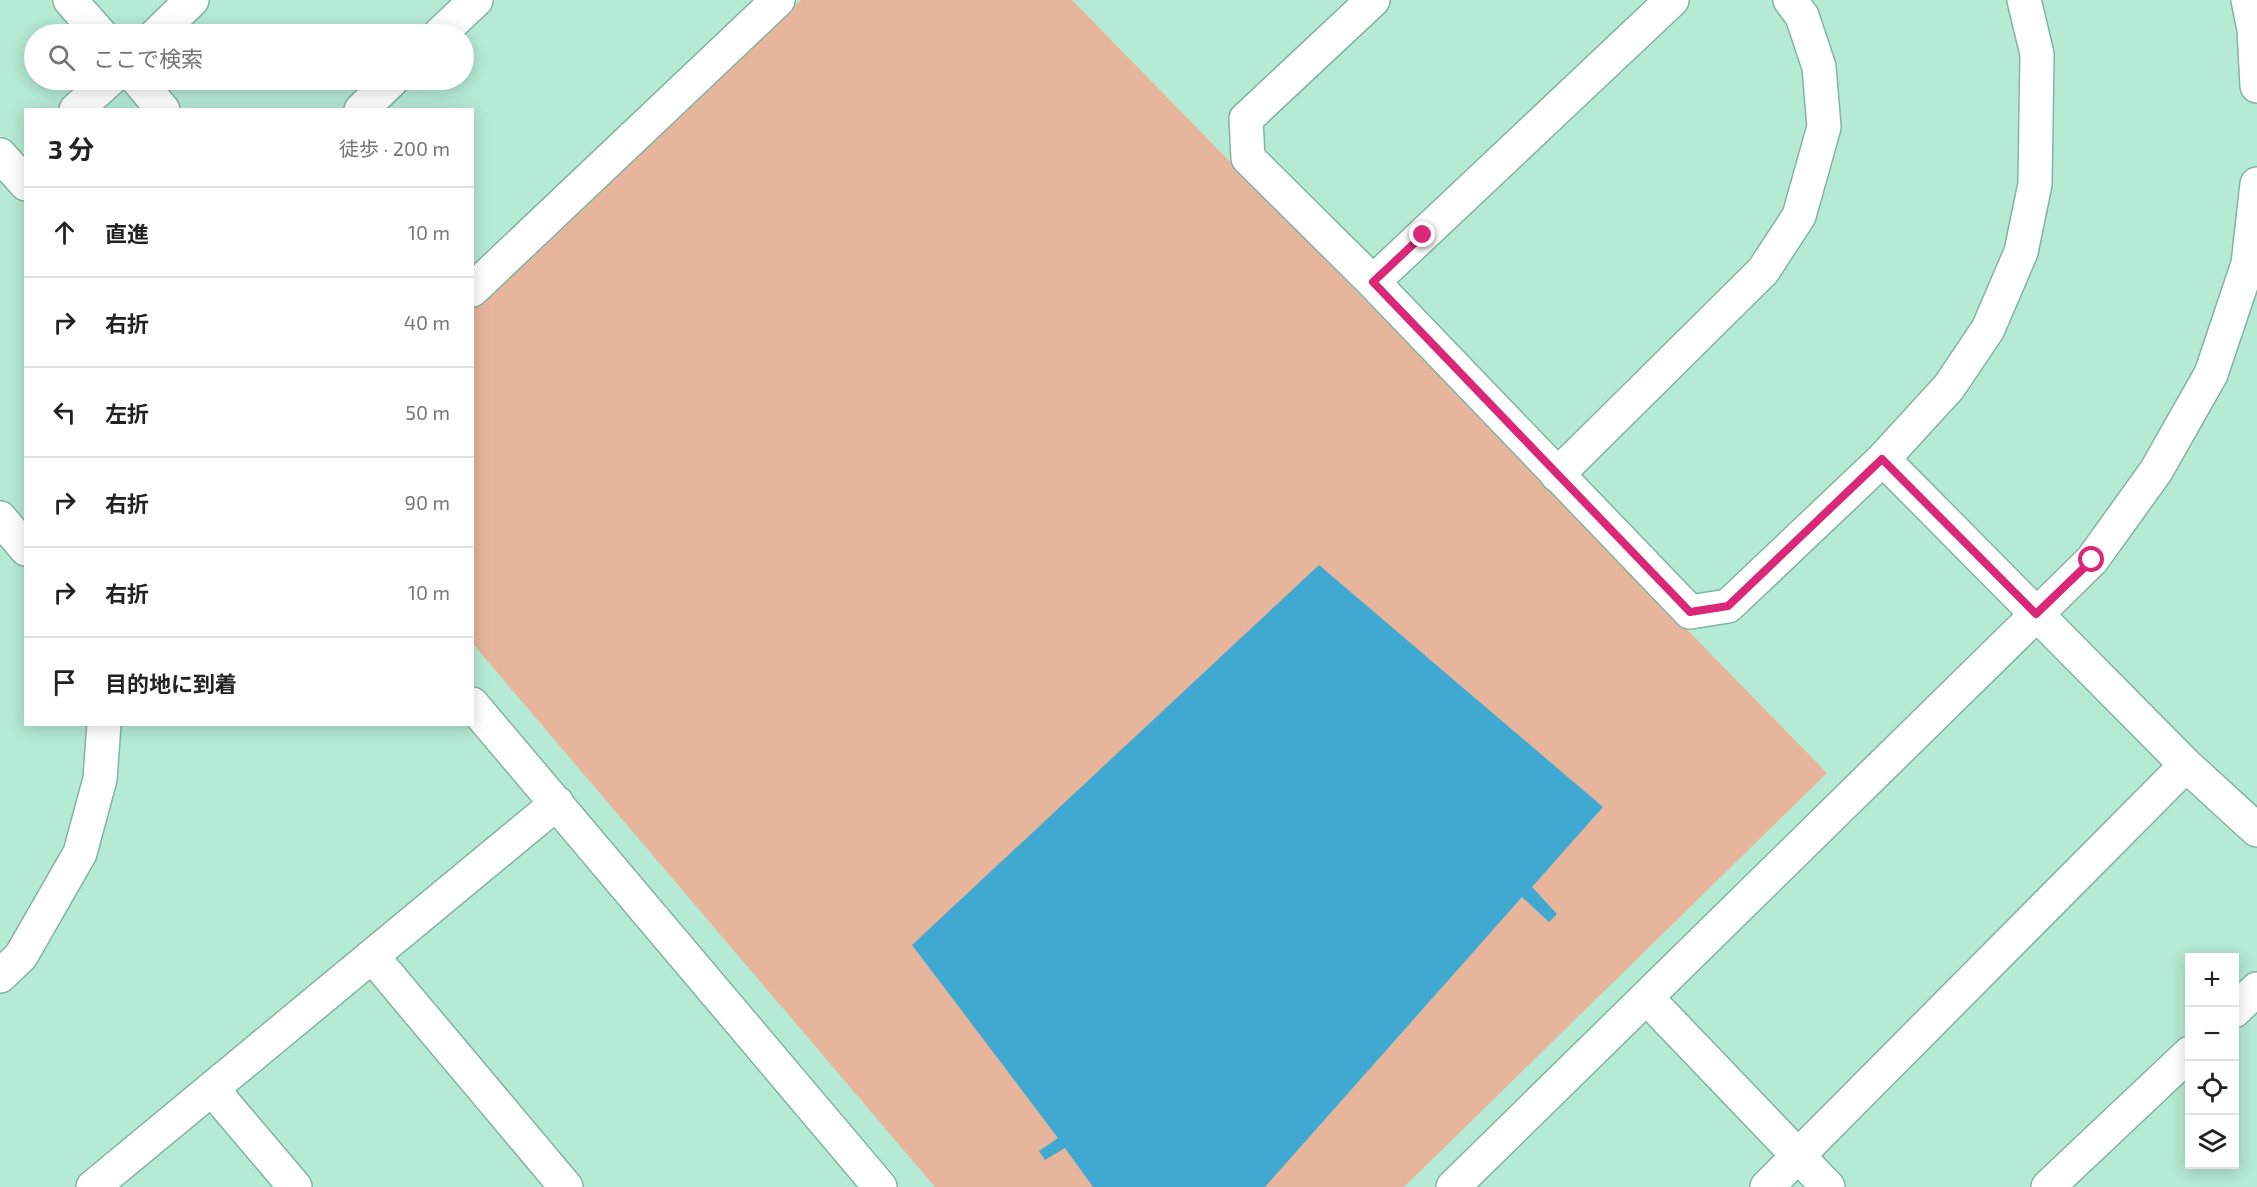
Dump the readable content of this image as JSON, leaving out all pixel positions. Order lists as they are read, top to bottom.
{
  "page": {
    "search": "ここで検索",
    "heading": ["3 分", "徒歩 · 200 m"],
    "list": [
      ["直進", "10 m"],
      ["右折", "40 m"],
      ["左折", "50 m"],
      ["右折", "90 m"],
      ["右折", "10 m"],
      "目的地に到着"
    ],
    "map_buttons": ["+", "−"]
  }
}
